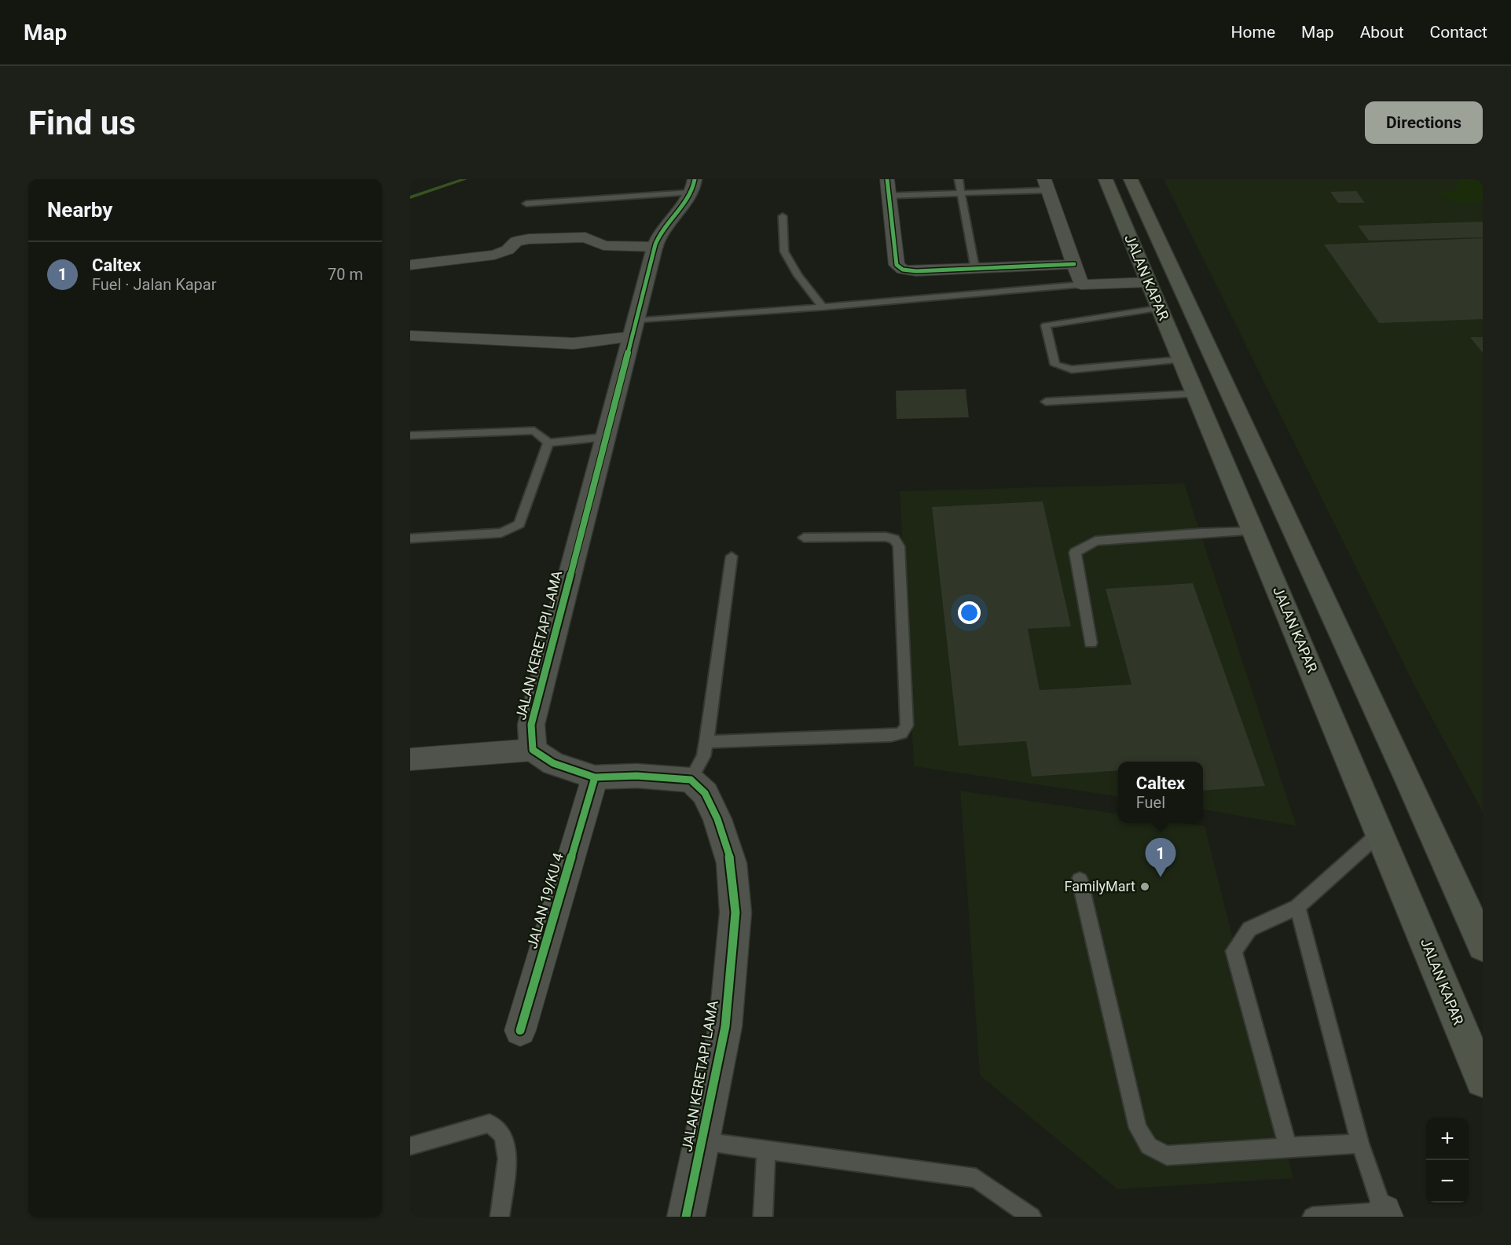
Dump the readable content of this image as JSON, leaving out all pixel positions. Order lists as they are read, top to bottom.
{
  "streets": {
    "highway": ["JALAN KAPAR"],
    "street": ["JALAN KERETAPI LAMA", "JALAN 19/KU 4"]
  },
  "places": ["FamilyMart"],
  "page": {
    "header": "Map",
    "nav": [
      "Home",
      "Map",
      "About",
      "Contact"
    ],
    "buttons": "Directions",
    "title": "Find us",
    "heading": "Nearby",
    "list": [
      {
        "mark": "1",
        "name": "Caltex",
        "note": "Fuel · Jalan Kapar",
        "value": "70 m"
      }
    ],
    "popup": ["Caltex", "Fuel"],
    "pins": "1",
    "map_buttons": ["+", "−"]
  }
}
